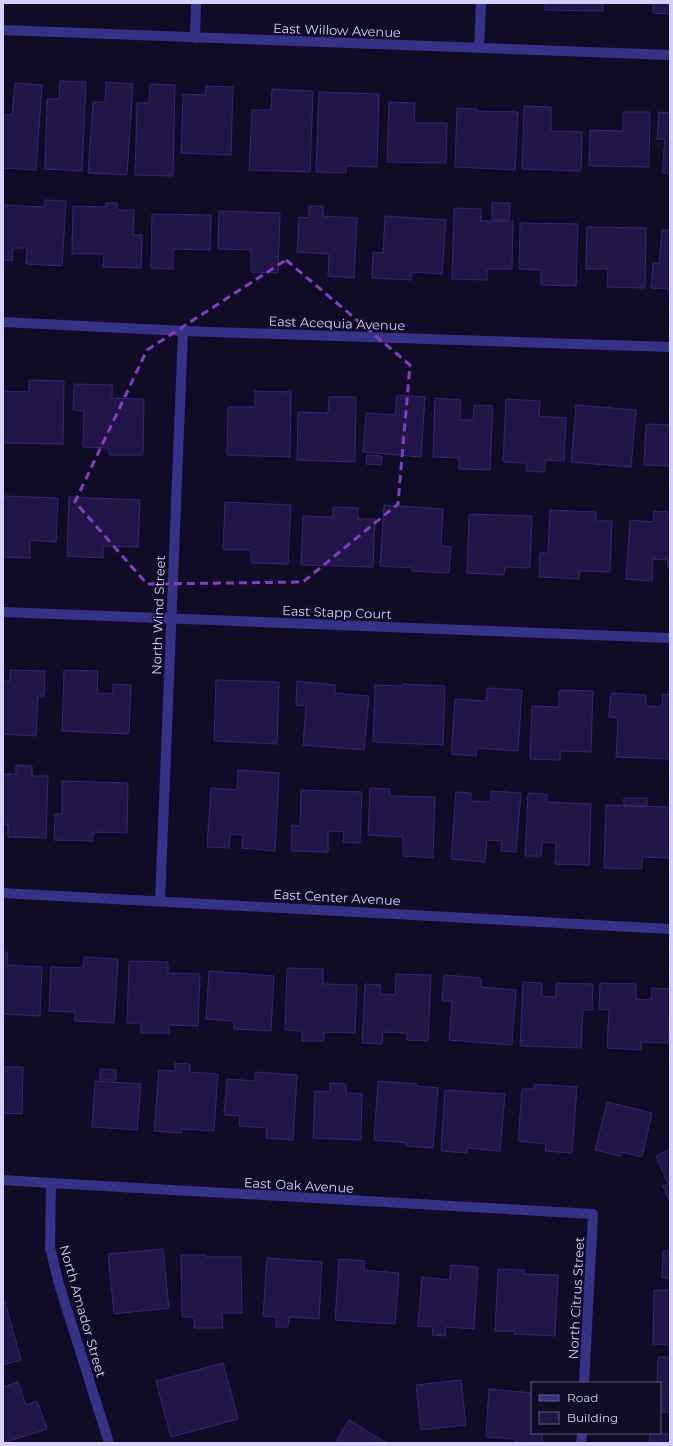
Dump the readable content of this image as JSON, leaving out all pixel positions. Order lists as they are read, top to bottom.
{
  "streets": {
    "street": [
      "East Willow Avenue",
      "East Acequia Avenue",
      "East Stapp Court",
      "North Wind Street",
      "East Center Avenue",
      "East Oak Avenue",
      "North Citrus Street",
      "North Amador Street"
    ]
  },
  "crossings": [
    ["East Acequia Avenue", "North Wind Street"],
    ["East Stapp Court", "North Wind Street"],
    ["North Wind Street", "East Center Avenue"],
    ["East Oak Avenue", "North Citrus Street"],
    ["East Oak Avenue", "North Amador Street"]
  ],
  "legend": ["Road", "Building"]
}
